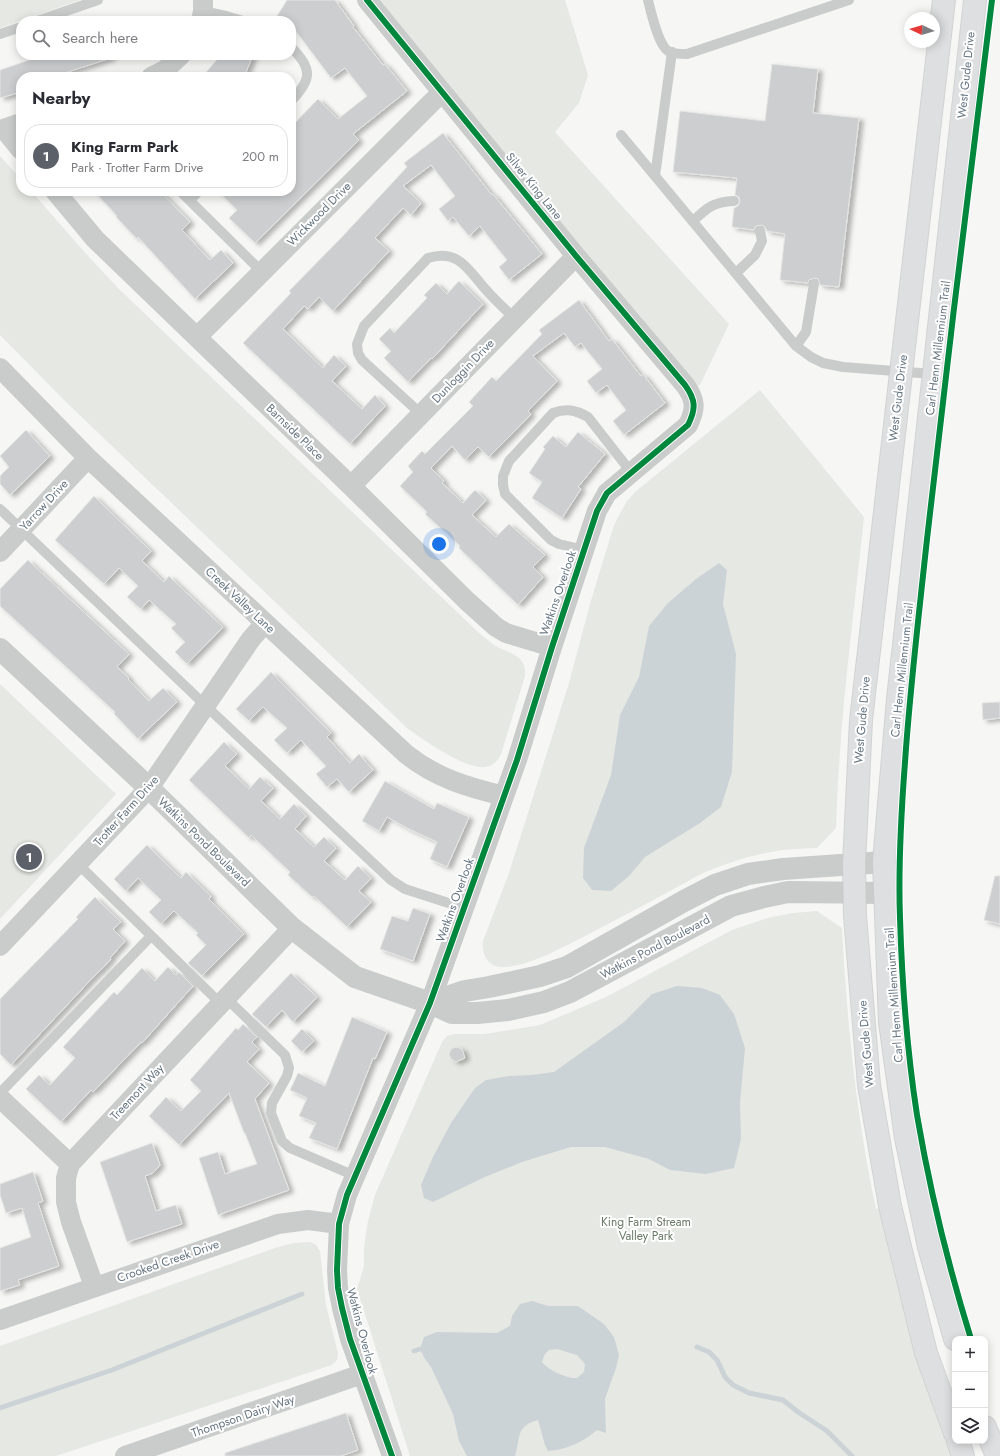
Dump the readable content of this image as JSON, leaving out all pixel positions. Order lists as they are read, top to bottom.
{
  "streets": {
    "main road": ["West Gude Drive"],
    "street": [
      "Silver King Lane",
      "Wickwood Drive",
      "Dunloggin Drive",
      "Barnside Place",
      "Yarrow Drive",
      "Watkins Overlook",
      "Creek Valley Lane",
      "Trotter Farm Drive",
      "Watkins Pond Boulevard",
      "Treemont Way",
      "Crooked Creek Drive",
      "Thompson Dairy Way"
    ],
    "cycle path": ["Carl Henn Millennium Trail"]
  },
  "crossings": [
    ["West Gude Drive", "Watkins Pond Boulevard"],
    ["Silver King Lane", "Wickwood Drive"],
    ["Silver King Lane", "Dunloggin Drive"],
    ["Silver King Lane", "Watkins Overlook"],
    ["Wickwood Drive", "Barnside Place"],
    ["Dunloggin Drive", "Barnside Place"],
    ["Barnside Place", "Watkins Overlook"],
    ["Yarrow Drive", "Creek Valley Lane"],
    ["Watkins Overlook", "Creek Valley Lane"],
    ["Watkins Overlook", "Watkins Pond Boulevard"],
    ["Watkins Overlook", "Crooked Creek Drive"],
    ["Watkins Overlook", "Thompson Dairy Way"],
    ["Creek Valley Lane", "Trotter Farm Drive"],
    ["Trotter Farm Drive", "Watkins Pond Boulevard"],
    ["Watkins Pond Boulevard", "Treemont Way"]
  ],
  "parks": ["King Farm Stream Valley Park"],
  "north": "left",
  "page": {
    "search": "Search here",
    "heading": "Nearby",
    "list": [
      {
        "mark": "1",
        "name": "King Farm Park",
        "note": "Park · Trotter Farm Drive",
        "value": "200 m"
      }
    ],
    "pins": "1",
    "map_buttons": ["+", "−"]
  }
}
